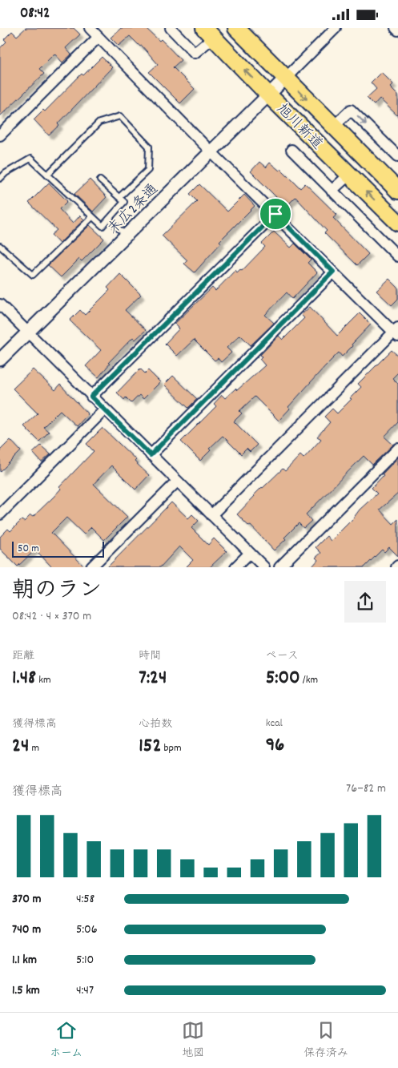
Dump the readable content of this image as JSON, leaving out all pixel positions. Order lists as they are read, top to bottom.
{
  "streets": {
    "highway": ["旭川新道"],
    "street": ["末広2条通"]
  },
  "crossings": [
    ["旭川新道", "末広2条通"]
  ],
  "scale_bar": "50 m",
  "page": {
    "status": "08:42",
    "scale": "50 m",
    "heading": ["朝のラン", "08:42 · 4 × 370 m"],
    "stats": [
      ["距離", "1.48 km"],
      ["時間", "7:24"],
      ["ペース", "5:00 /km"],
      ["獲得標高", "24 m"],
      ["心拍数", "152 bpm"],
      ["kcal", "96"]
    ],
    "chart": ["獲得標高", "76–82 m"],
    "list": [
      {
        "name": "370 m",
        "note": "4:58"
      },
      {
        "name": "740 m",
        "note": "5:06"
      },
      {
        "name": "1.1 km",
        "note": "5:10"
      },
      {
        "name": "1.5 km",
        "note": "4:47"
      }
    ],
    "tabs": ["ホーム", "地図", "保存済み"]
  }
}
